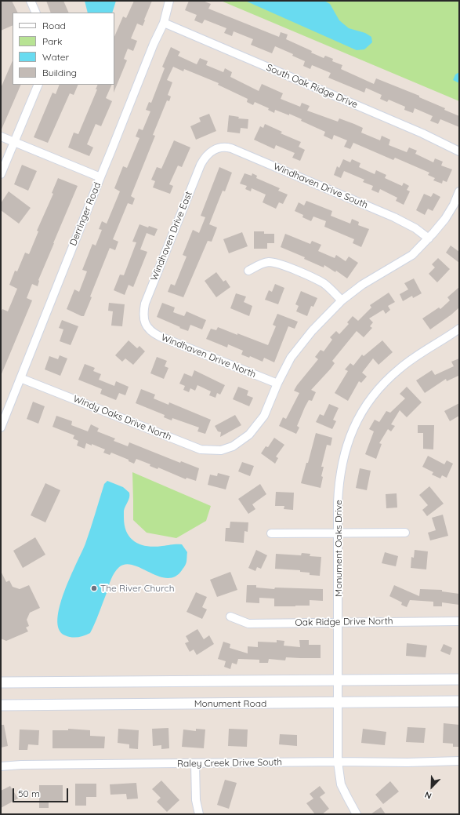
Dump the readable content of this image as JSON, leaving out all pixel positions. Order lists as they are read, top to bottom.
{
  "streets": {
    "main road": ["Monument Road"],
    "street": [
      "South Oak Ridge Drive",
      "Windhaven Drive South",
      "Derringer Road",
      "Windhaven Drive East",
      "Windhaven Drive North",
      "Windy Oaks Drive North",
      "Monument Oaks Drive",
      "Oak Ridge Drive North",
      "Raley Creek Drive South"
    ]
  },
  "crossings": [
    ["South Oak Ridge Drive", "Derringer Road"],
    ["Windhaven Drive South", "Windhaven Drive East"],
    ["Windhaven Drive South", "Windy Oaks Drive North"],
    ["Derringer Road", "Windy Oaks Drive North"],
    ["Windhaven Drive East", "Windhaven Drive North"],
    ["Windhaven Drive North", "Windy Oaks Drive North"],
    ["Monument Oaks Drive", "Oak Ridge Drive North"],
    ["Monument Oaks Drive", "Monument Road"],
    ["Monument Oaks Drive", "Raley Creek Drive South"]
  ],
  "places": ["The River Church"],
  "legend": [
    "Road",
    "Park",
    "Water",
    "Building"
  ],
  "scale_bar": "50 m",
  "north": "bottom left"
}
